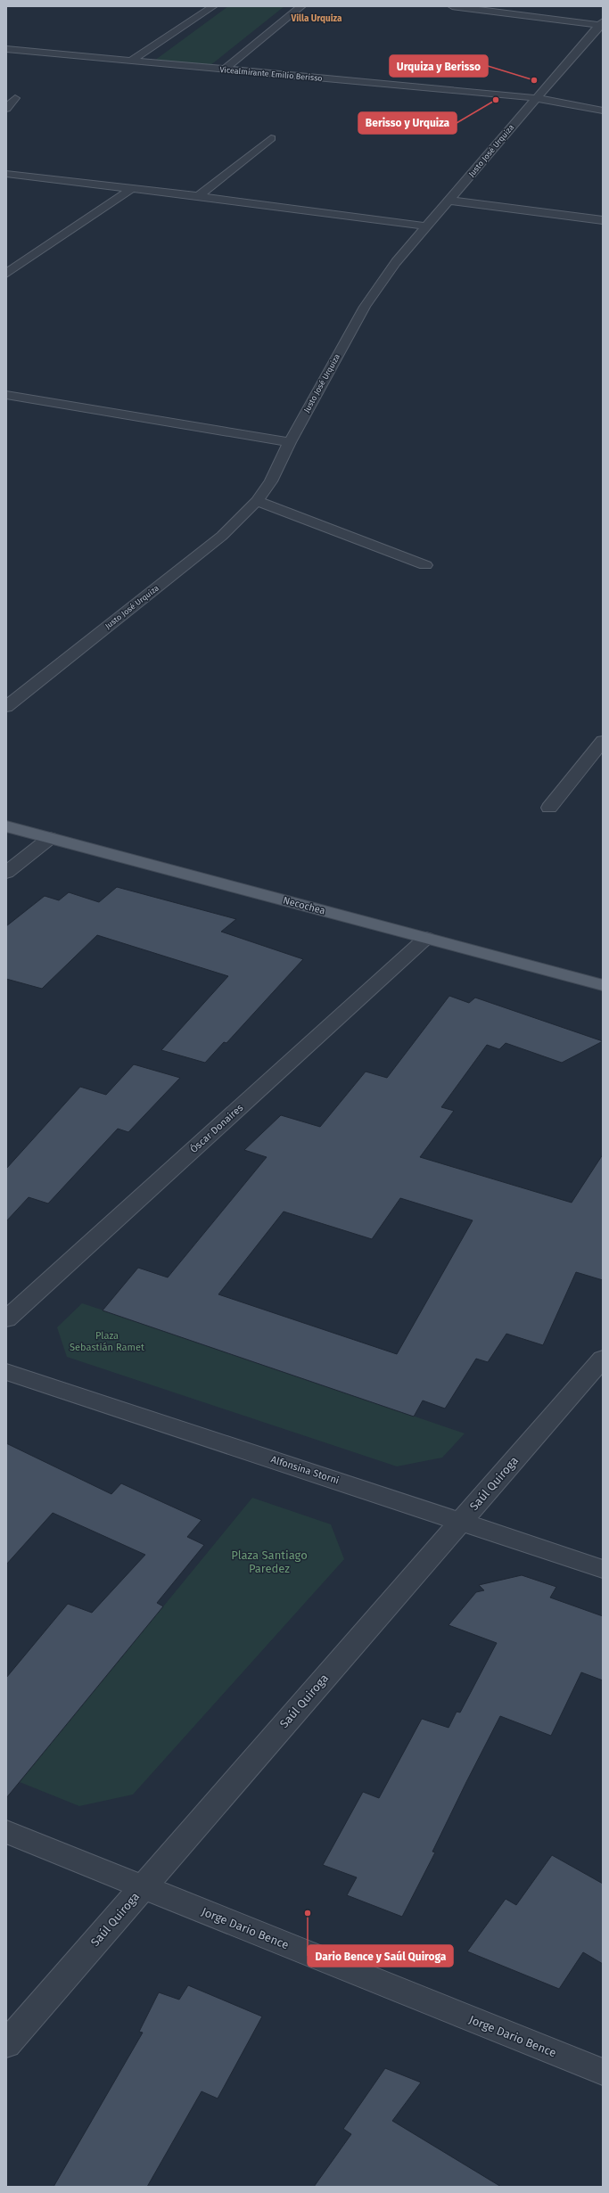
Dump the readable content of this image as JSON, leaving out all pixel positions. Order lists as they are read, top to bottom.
{
  "streets": {
    "main road": ["Necochea"],
    "street": [
      "Vicealmirante Emilio Berisso",
      "Justo José Urquiza",
      "Óscar Donaires",
      "Alfonsina Storni",
      "Saúl Quiroga",
      "Jorge Dario Bence"
    ]
  },
  "crossings": [
    ["Vicealmirante Emilio Berisso", "Justo José Urquiza"],
    ["Necochea", "Óscar Donaires"],
    ["Alfonsina Storni", "Saúl Quiroga"],
    ["Saúl Quiroga", "Jorge Dario Bence"]
  ],
  "districts": ["Villa Urquiza"],
  "parks": ["Plaza Sebastián Ramet", "Plaza Santiago Paredez"],
  "places": ["Urquiza y Berisso", "Berisso y Urquiza", "Dario Bence y Saúl Quiroga"]
}
